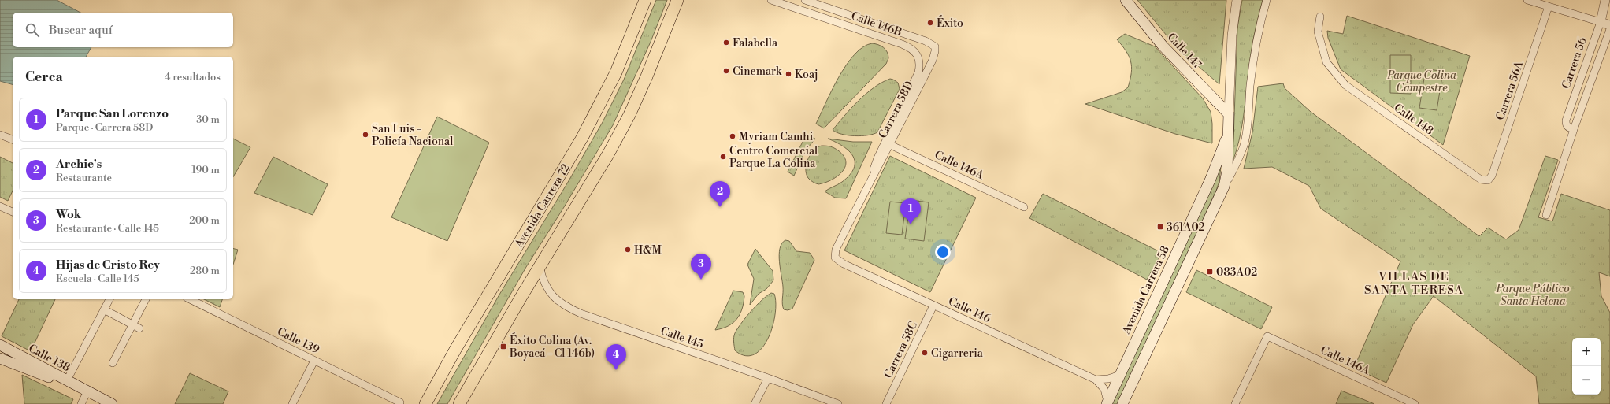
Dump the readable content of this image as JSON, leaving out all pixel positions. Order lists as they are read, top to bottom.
{
  "streets": {
    "highway": ["Avenida Carrera 72"],
    "main road": ["Calle 147", "Avenida Carrera 58", "Calle 138"],
    "street": [
      "Calle 146B",
      "Carrera 56",
      "Carrera 56A",
      "Carrera 58D",
      "Calle 148",
      "Calle 146A",
      "Calle 146",
      "Calle 145",
      "Calle 139",
      "Carrera 58C"
    ]
  },
  "crossings": [
    ["Calle 146B", "Carrera 58D"],
    ["Calle 147", "Avenida Carrera 58"],
    ["Carrera 56A", "Calle 148"],
    ["Carrera 58D", "Calle 146A"],
    ["Carrera 58D", "Calle 146"],
    ["Avenida Carrera 58", "Calle 146"],
    ["Calle 146", "Carrera 58C"]
  ],
  "districts": ["VILLAS DE SANTA TERESA"],
  "parks": ["Parque Colina Campestre", "Parque Público Santa Helena"],
  "places": {
    "other": [
      "Éxito",
      "Falabella",
      "Cinemark",
      "Koaj",
      "San Luis - Policía Nacional",
      "Myriam Camhi",
      "Centro Comercial Parque La Colina",
      "H&M",
      "Cigarreria"
    ],
    "transit": ["361A02", "083A02", "Éxito Colina (Av. Boyacá - Cl 146b)"]
  },
  "page": {
    "search": "Buscar aquí",
    "heading": ["Cerca", "4 resultados"],
    "list": [
      {
        "mark": "1",
        "name": "Parque San Lorenzo",
        "note": "Parque · Carrera 58D",
        "value": "30 m"
      },
      {
        "mark": "2",
        "name": "Archie's",
        "note": "Restaurante",
        "value": "190 m"
      },
      {
        "mark": "3",
        "name": "Wok",
        "note": "Restaurante · Calle 145",
        "value": "200 m"
      },
      {
        "mark": "4",
        "name": "Hijas de Cristo Rey",
        "note": "Escuela · Calle 145",
        "value": "280 m"
      }
    ],
    "pins": [
      "2",
      "1",
      "3",
      "4"
    ],
    "map_buttons": ["+", "−"]
  }
}
